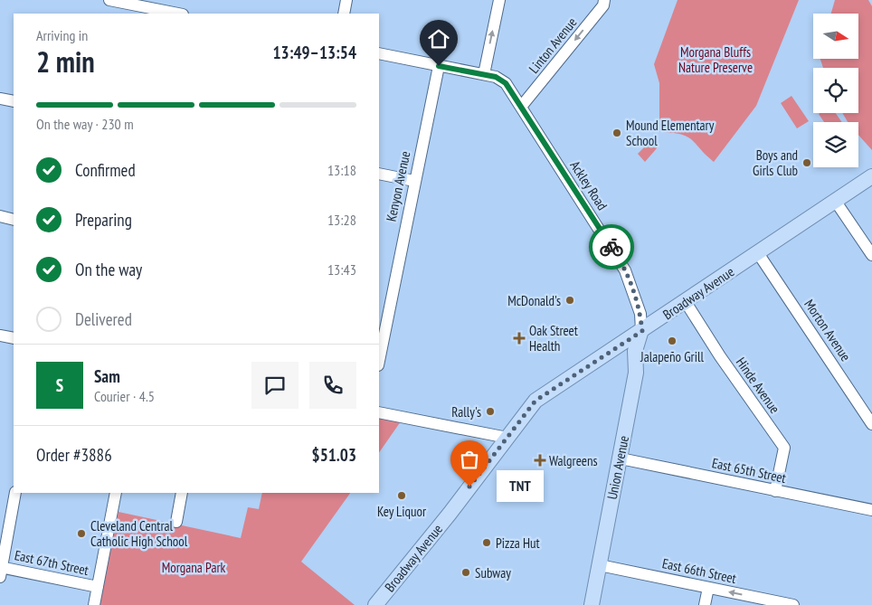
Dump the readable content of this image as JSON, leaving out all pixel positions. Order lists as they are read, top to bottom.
{
  "streets": {
    "main road": ["Broadway Avenue", "Union Avenue"],
    "street": [
      "Linton Avenue",
      "Ackley Road",
      "Kenyon Avenue",
      "Morton Avenue",
      "Hinde Avenue",
      "East 65th Street",
      "East 67th Street",
      "East 66th Street"
    ]
  },
  "crossings": [
    ["Linton Avenue", "Ackley Road"],
    ["Ackley Road", "Kenyon Avenue"],
    ["Ackley Road", "Broadway Avenue"],
    ["Ackley Road", "Union Avenue"],
    ["Broadway Avenue", "Morton Avenue"],
    ["Broadway Avenue", "Hinde Avenue"],
    ["Broadway Avenue", "Union Avenue"],
    ["Hinde Avenue", "East 65th Street"],
    ["Union Avenue", "East 65th Street"],
    ["Union Avenue", "East 66th Street"]
  ],
  "one_way": ["East 66th Street"],
  "parks": ["Morgana Bluffs Nature Preserve", "Morgana Park"],
  "places": {
    "other": [
      "Mound Elementary School",
      "Boys and Girls Club",
      "McDonald's",
      "Jalapeño Grill",
      "Rally's",
      "TNT",
      "Key Liquor",
      "Cleveland Central Catholic High School",
      "Pizza Hut",
      "Subway"
    ],
    "health": ["Oak Street Health", "Walgreens"]
  },
  "north": "right",
  "page": {
    "heading": ["2 min", "Arriving in", "13:49–13:54"],
    "panel": [
      "Sam",
      "Courier · 4.5",
      "Order #3886",
      "$51.03"
    ],
    "bar": "On the way · 230 m",
    "list": [
      ["Confirmed", "13:18"],
      ["Preparing", "13:28"],
      ["On the way", "13:43"],
      "Delivered"
    ],
    "round": "S",
    "bubble": "TNT"
  }
}
